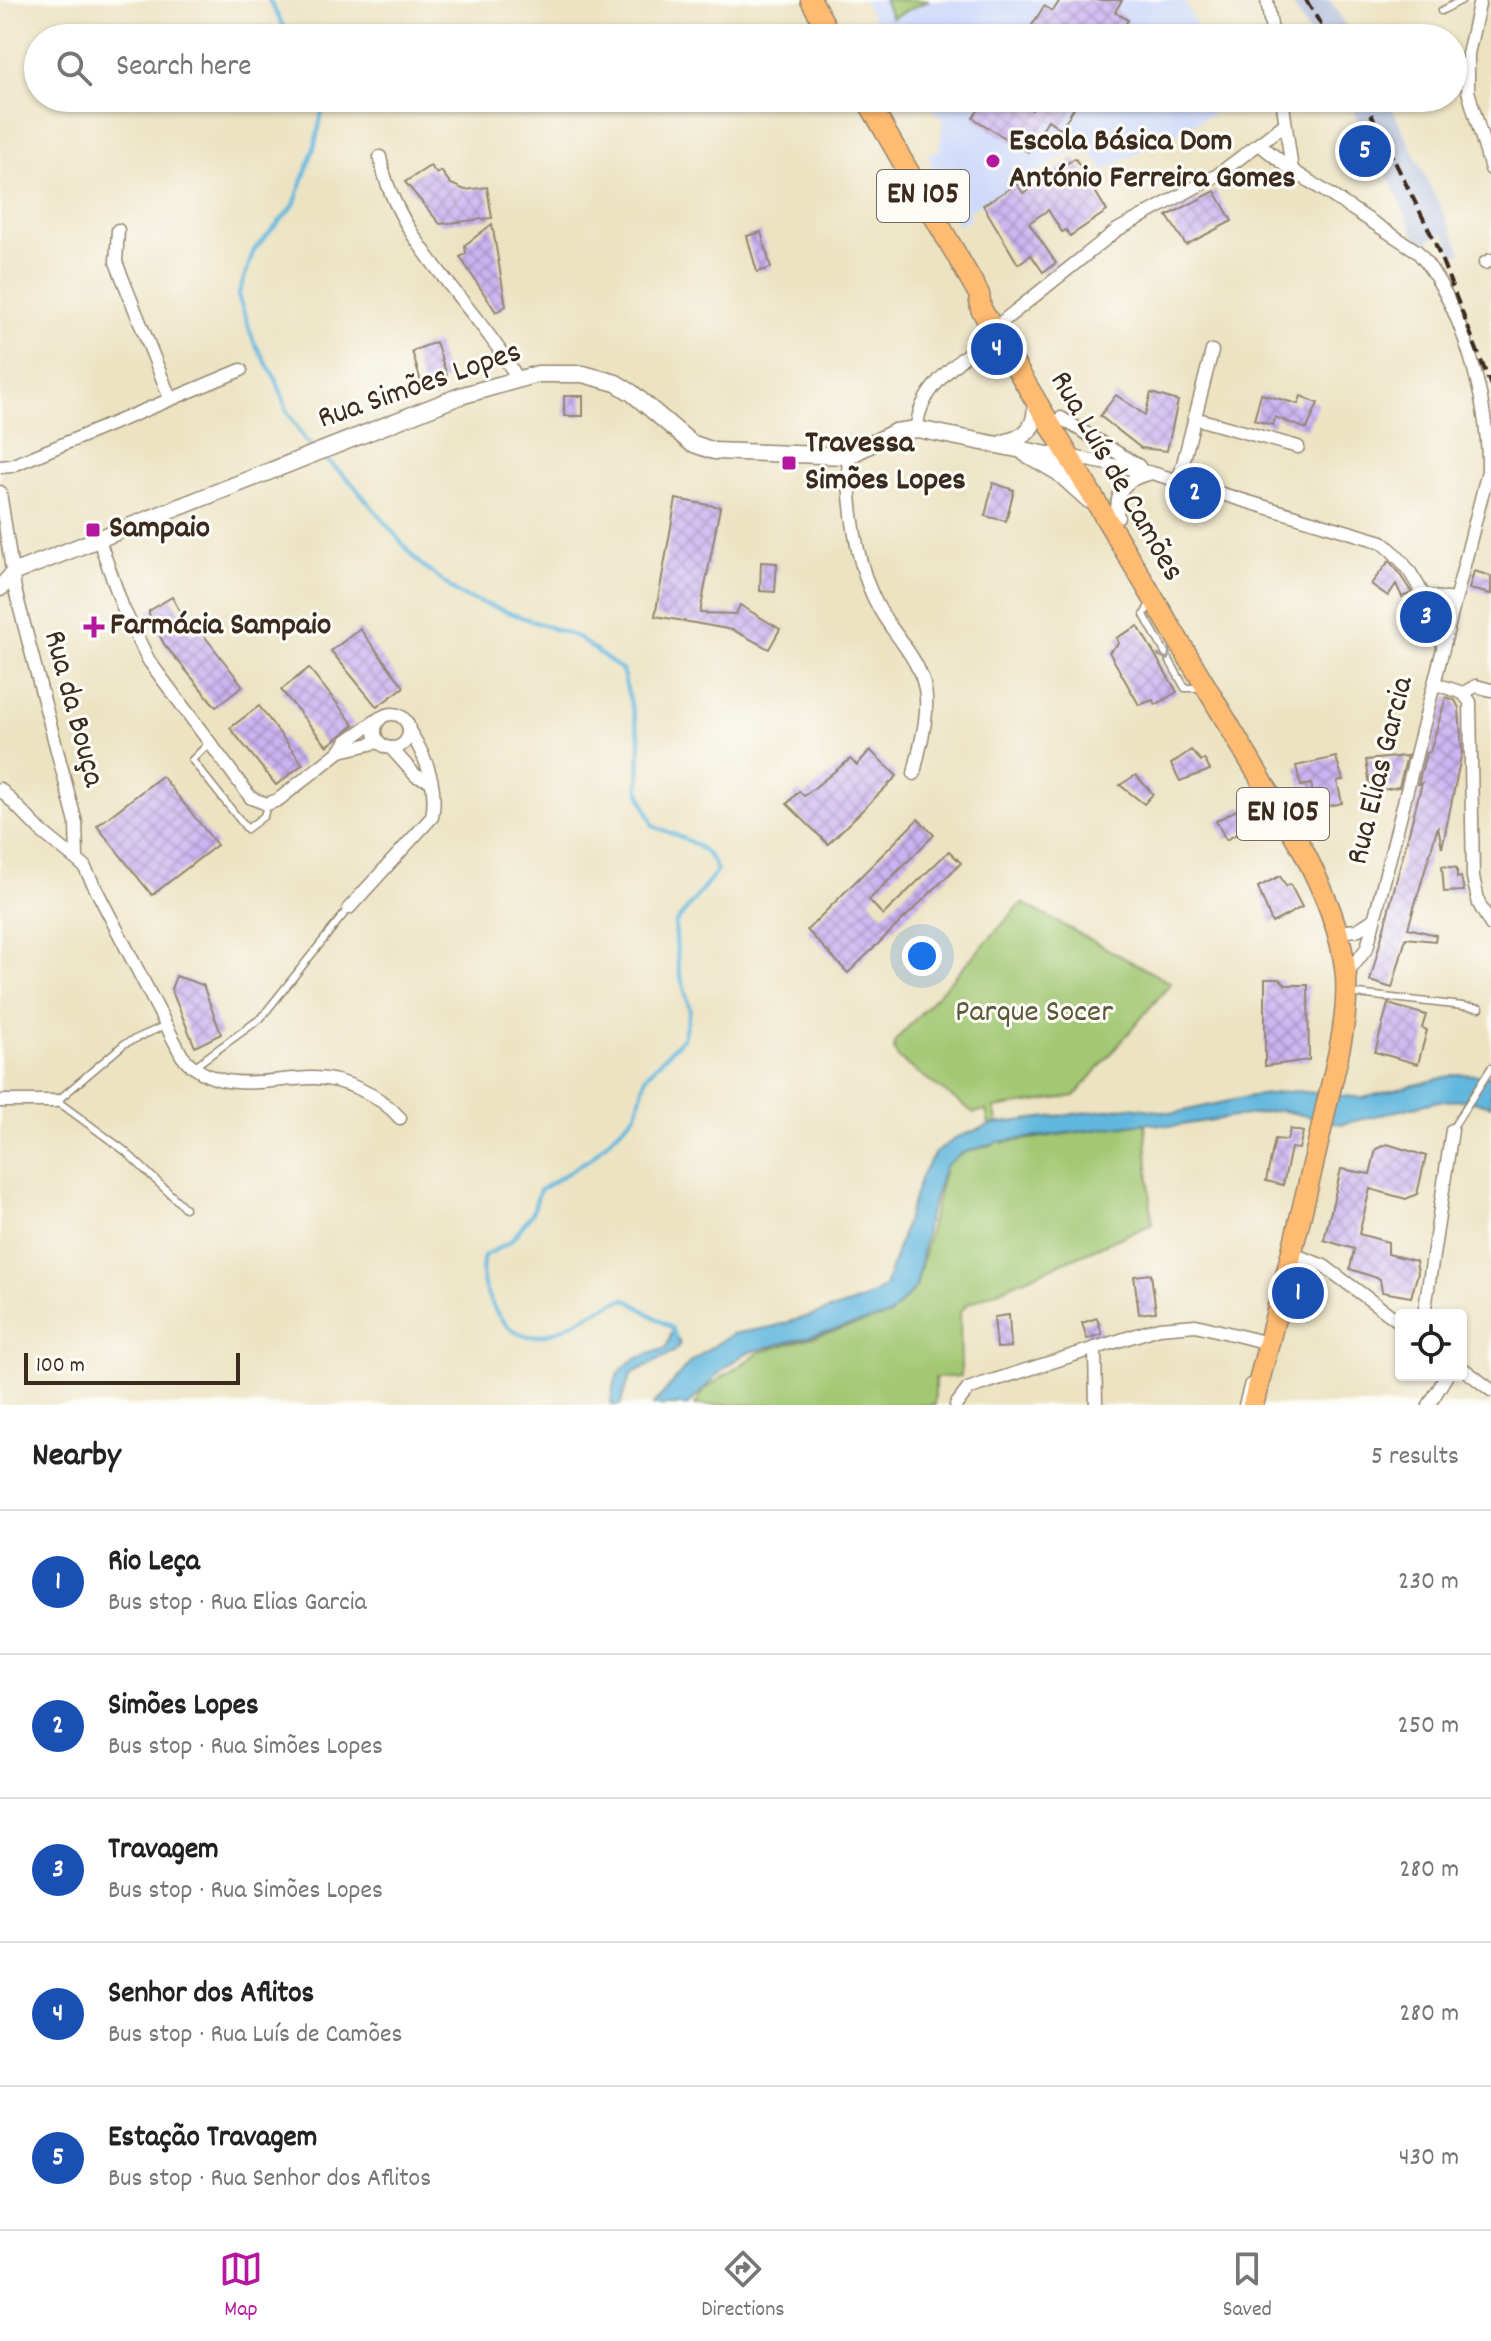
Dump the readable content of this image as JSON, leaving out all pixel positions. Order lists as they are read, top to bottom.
{
  "streets": {
    "main road": ["EN 105", "Rua Luís de Camões", "Rua Elias Garcia"],
    "street": ["Rua Simões Lopes", "Rua da Bouça"]
  },
  "crossings": [
    ["Rua Simões Lopes", "Rua Luís de Camões"],
    ["Rua Simões Lopes", "Rua da Bouça"],
    ["Rua Simões Lopes", "Rua Elias Garcia"],
    ["Rua Luís de Camões", "Rua Elias Garcia"]
  ],
  "parks": ["Parque Socer"],
  "places": {
    "other": ["Escola Básica Dom António Ferreira Gomes"],
    "transit": ["Travessa Simões Lopes", "Sampaio"],
    "health": ["Farmácia Sampaio"]
  },
  "scale_bar": "100 m",
  "page": {
    "search": "Search here",
    "pins": [
      "5",
      "4",
      "2",
      "3",
      "1"
    ],
    "scale": "100 m",
    "heading": ["Nearby", "5 results"],
    "list": [
      {
        "mark": "1",
        "name": "Rio Leça",
        "note": "Bus stop · Rua Elias Garcia",
        "value": "230 m"
      },
      {
        "mark": "2",
        "name": "Simões Lopes",
        "note": "Bus stop · Rua Simões Lopes",
        "value": "250 m"
      },
      {
        "mark": "3",
        "name": "Travagem",
        "note": "Bus stop · Rua Simões Lopes",
        "value": "280 m"
      },
      {
        "mark": "4",
        "name": "Senhor dos Aflitos",
        "note": "Bus stop · Rua Luís de Camões",
        "value": "280 m"
      },
      {
        "mark": "5",
        "name": "Estação Travagem",
        "note": "Bus stop · Rua Senhor dos Aflitos",
        "value": "430 m"
      }
    ],
    "nav": ["Map", "Directions", "Saved"]
  }
}
